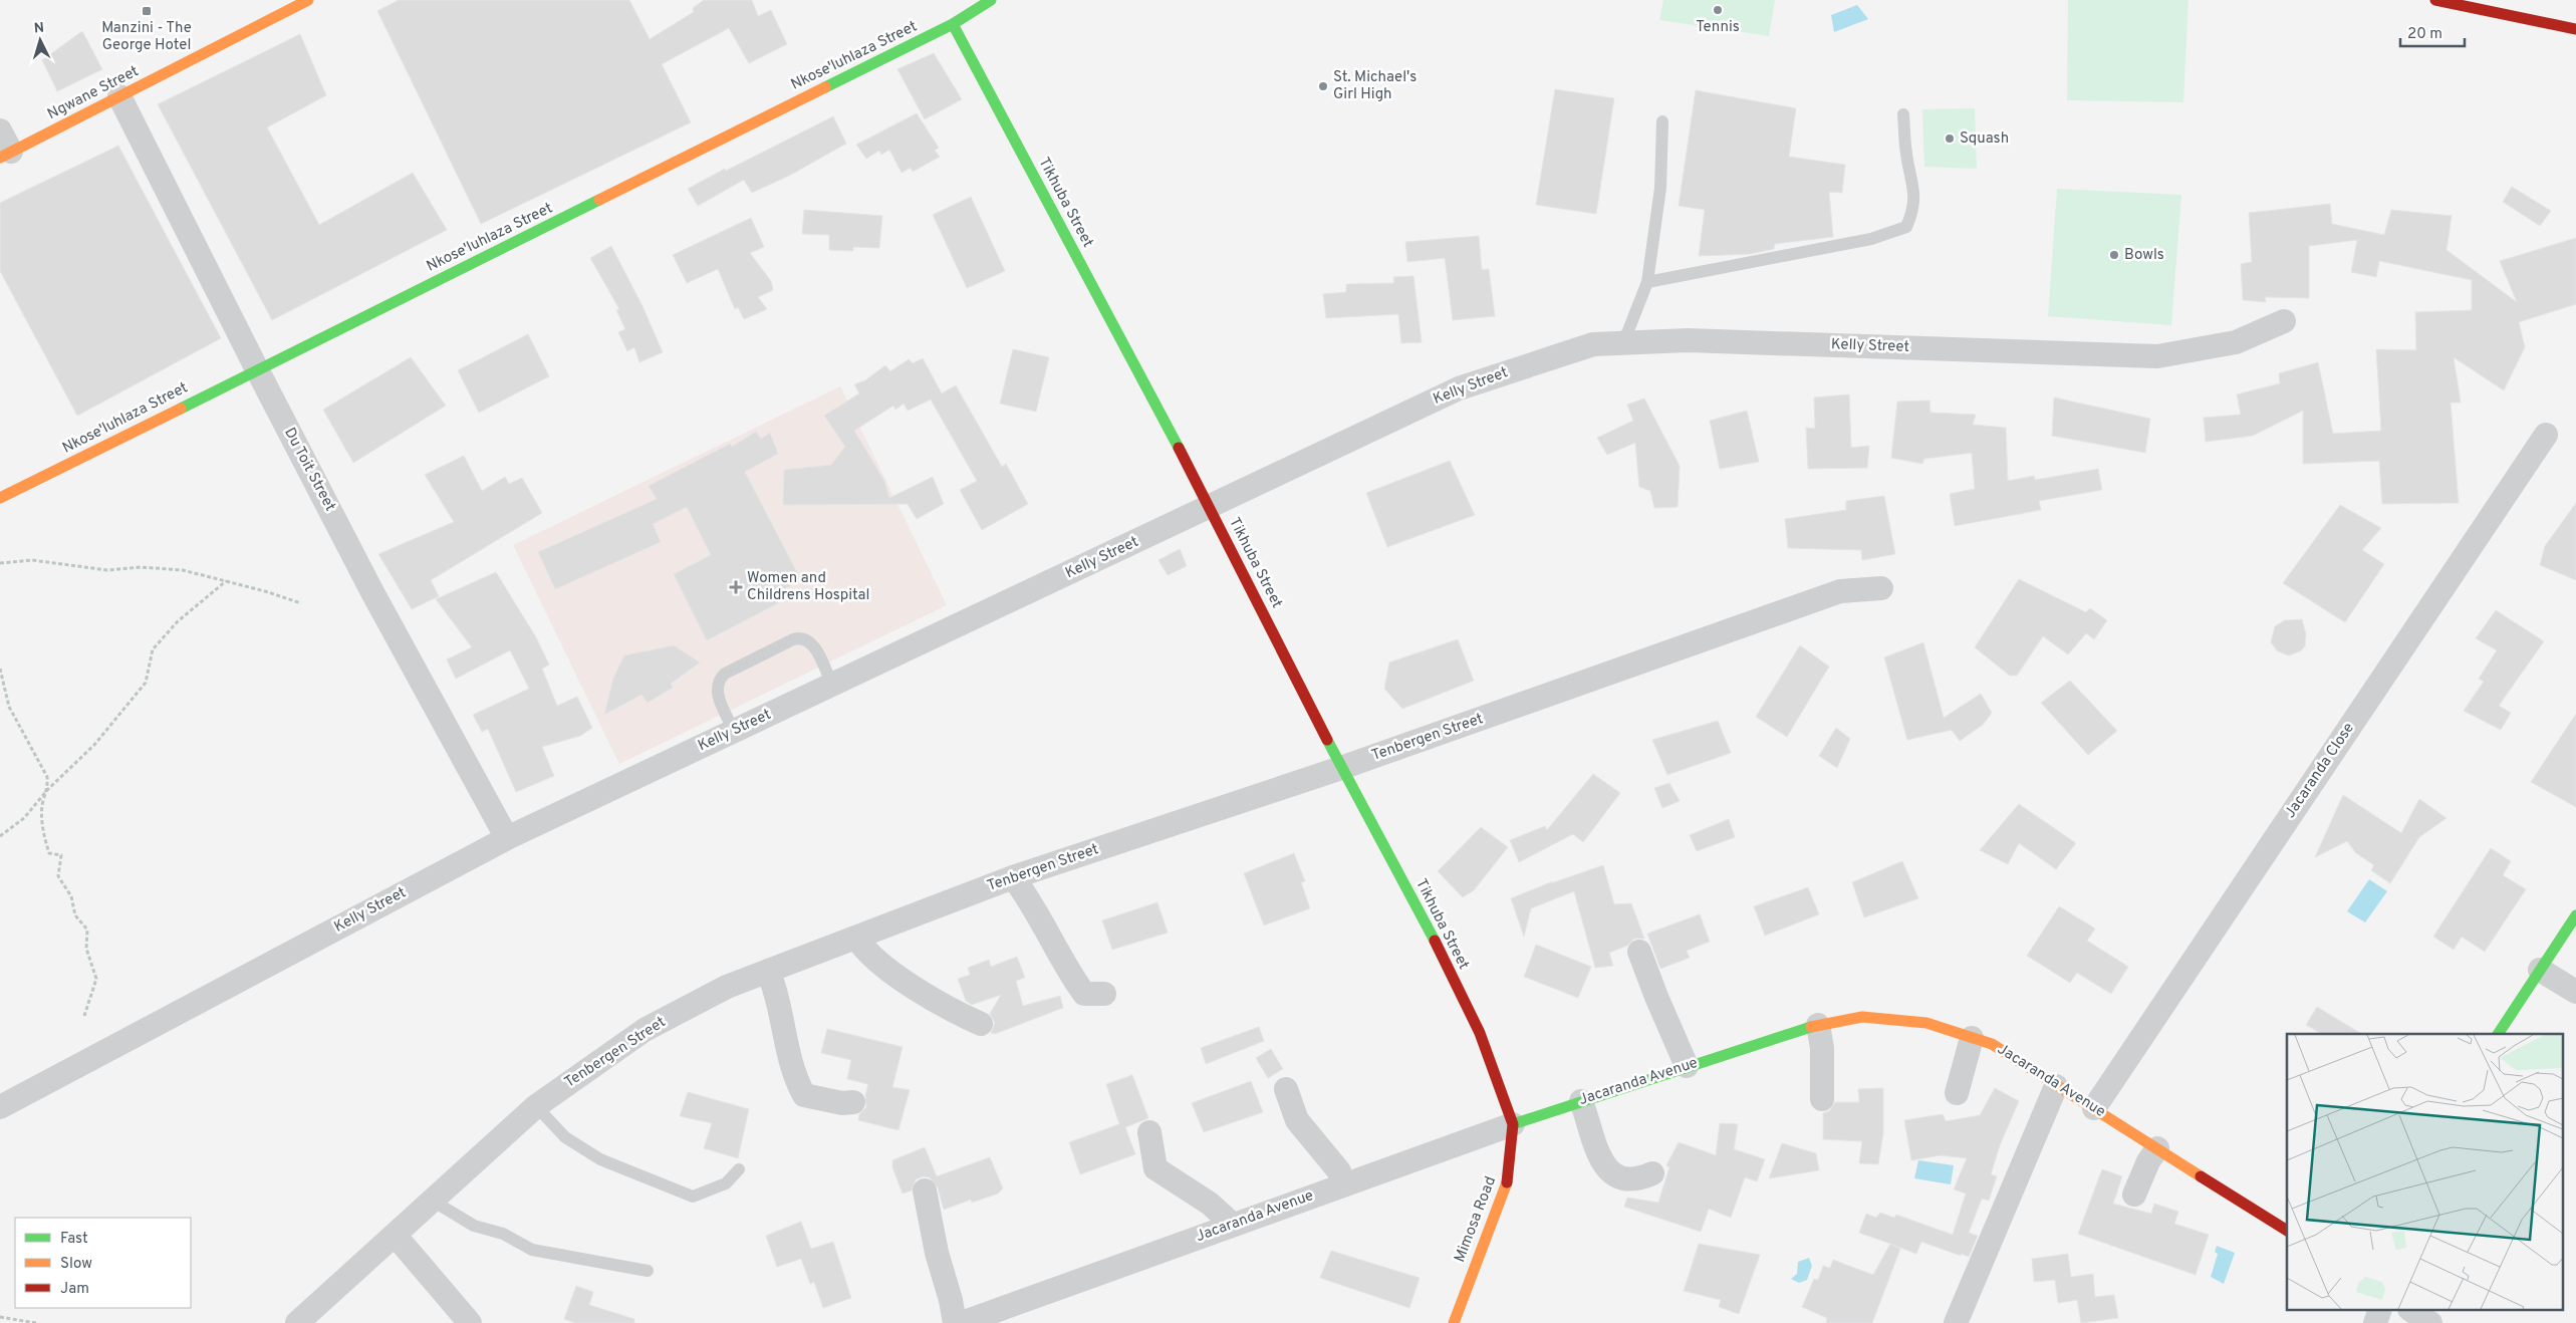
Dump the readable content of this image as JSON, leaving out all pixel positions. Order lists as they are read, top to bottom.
{
  "streets": {
    "main road": [
      "Nkose'luhlaza Street",
      "Ngwane Street",
      "Tikhuba Street",
      "Jacaranda Avenue",
      "Mimosa Road"
    ],
    "street": [
      "Kelly Street",
      "Du Toit Street",
      "Tenbergen Street",
      "Jacaranda Close"
    ]
  },
  "crossings": [
    ["Nkose'luhlaza Street", "Tikhuba Street"],
    ["Nkose'luhlaza Street", "Du Toit Street"],
    ["Ngwane Street", "Du Toit Street"],
    ["Tikhuba Street", "Kelly Street"],
    ["Tikhuba Street", "Tenbergen Street"],
    ["Tikhuba Street", "Jacaranda Avenue"],
    ["Tikhuba Street", "Mimosa Road"],
    ["Kelly Street", "Du Toit Street"],
    ["Jacaranda Close", "Jacaranda Avenue"],
    ["Jacaranda Avenue", "Mimosa Road"]
  ],
  "places": {
    "other": [
      "Tennis",
      "St. Michael's Girl High",
      "Squash",
      "Bowls"
    ],
    "transit": ["Manzini - The George Hotel"],
    "health": ["Women and Childrens Hospital"]
  },
  "legend": ["Fast", "Slow", "Jam"],
  "scale_bar": "20 m",
  "north": "top"
}
